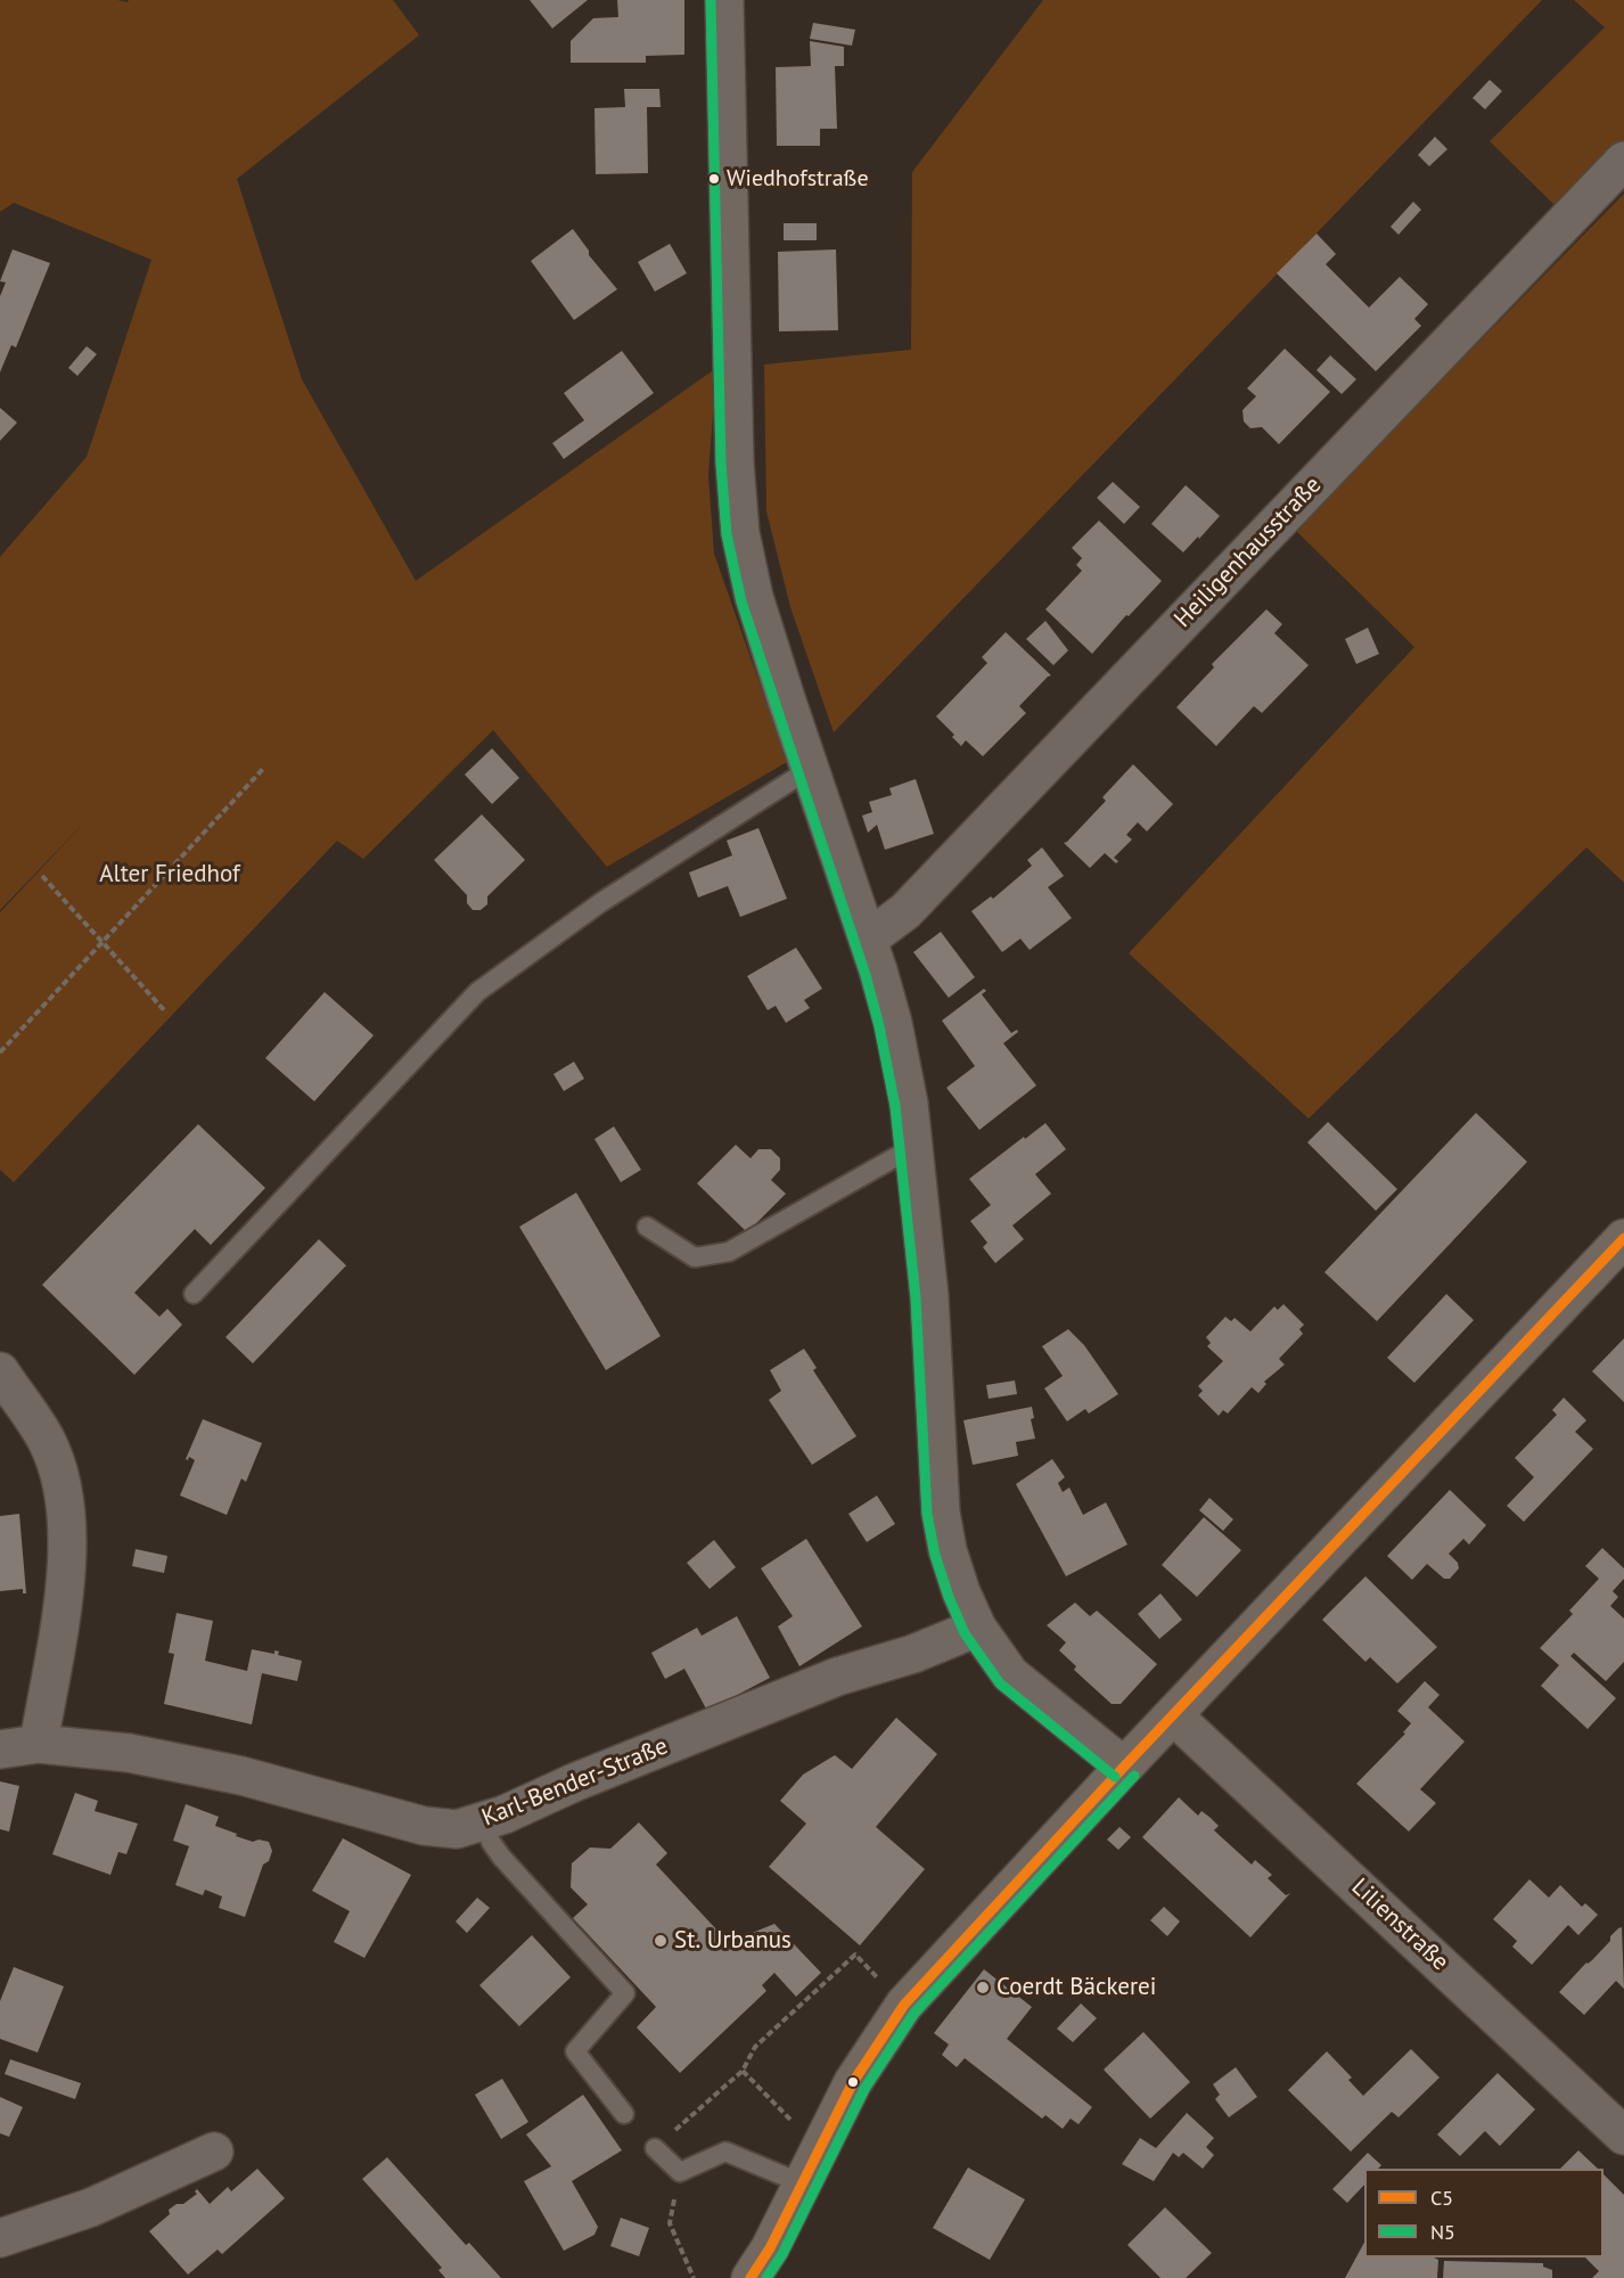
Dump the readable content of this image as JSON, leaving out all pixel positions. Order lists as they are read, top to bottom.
{
  "streets": {
    "street": ["Heiligenhausstraße", "Karl-Bender-Straße", "Lilienstraße"]
  },
  "parks": ["Alter Friedhof"],
  "places": ["Wiedhofstraße", "St. Urbanus", "Coerdt Bäckerei"],
  "lines": ["transit line N5", "transit line C5"],
  "legend": ["C5", "N5"]
}
